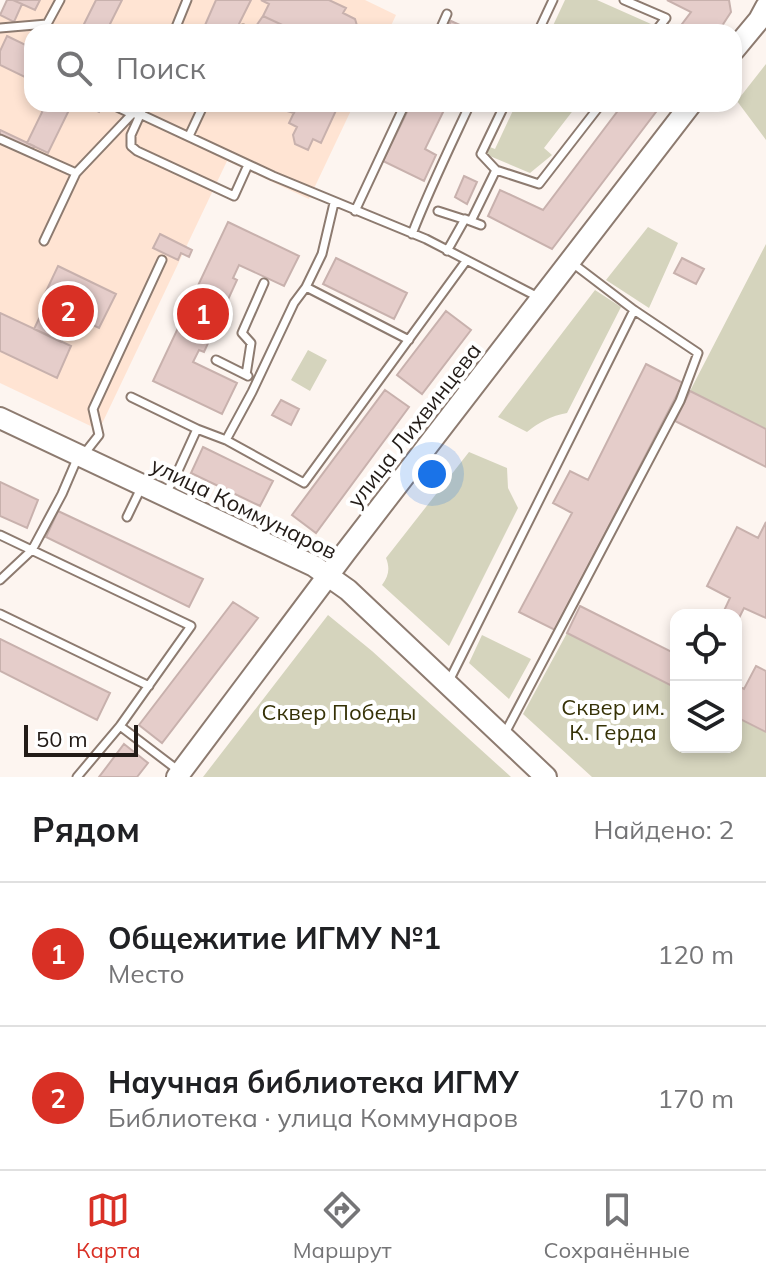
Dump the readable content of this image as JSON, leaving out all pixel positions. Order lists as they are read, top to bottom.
{
  "streets": {
    "street": ["улица Лихвинцева", "улица Коммунаров"]
  },
  "crossings": [
    ["улица Лихвинцева", "улица Коммунаров"]
  ],
  "parks": ["Сквер им. К. Герда", "Сквер Победы"],
  "scale_bar": "50 m",
  "page": {
    "search": "Поиск",
    "pins": ["2", "1"],
    "scale": "50 m",
    "heading": ["Рядом", "Найдено: 2"],
    "list": [
      {
        "mark": "1",
        "name": "Общежитие ИГМУ №1",
        "note": "Место",
        "value": "120 m"
      },
      {
        "mark": "2",
        "name": "Научная библиотека ИГМУ",
        "note": "Библиотека · улица Коммунаров",
        "value": "170 m"
      }
    ],
    "nav": ["Карта", "Маршрут", "Сохранённые"]
  }
}
